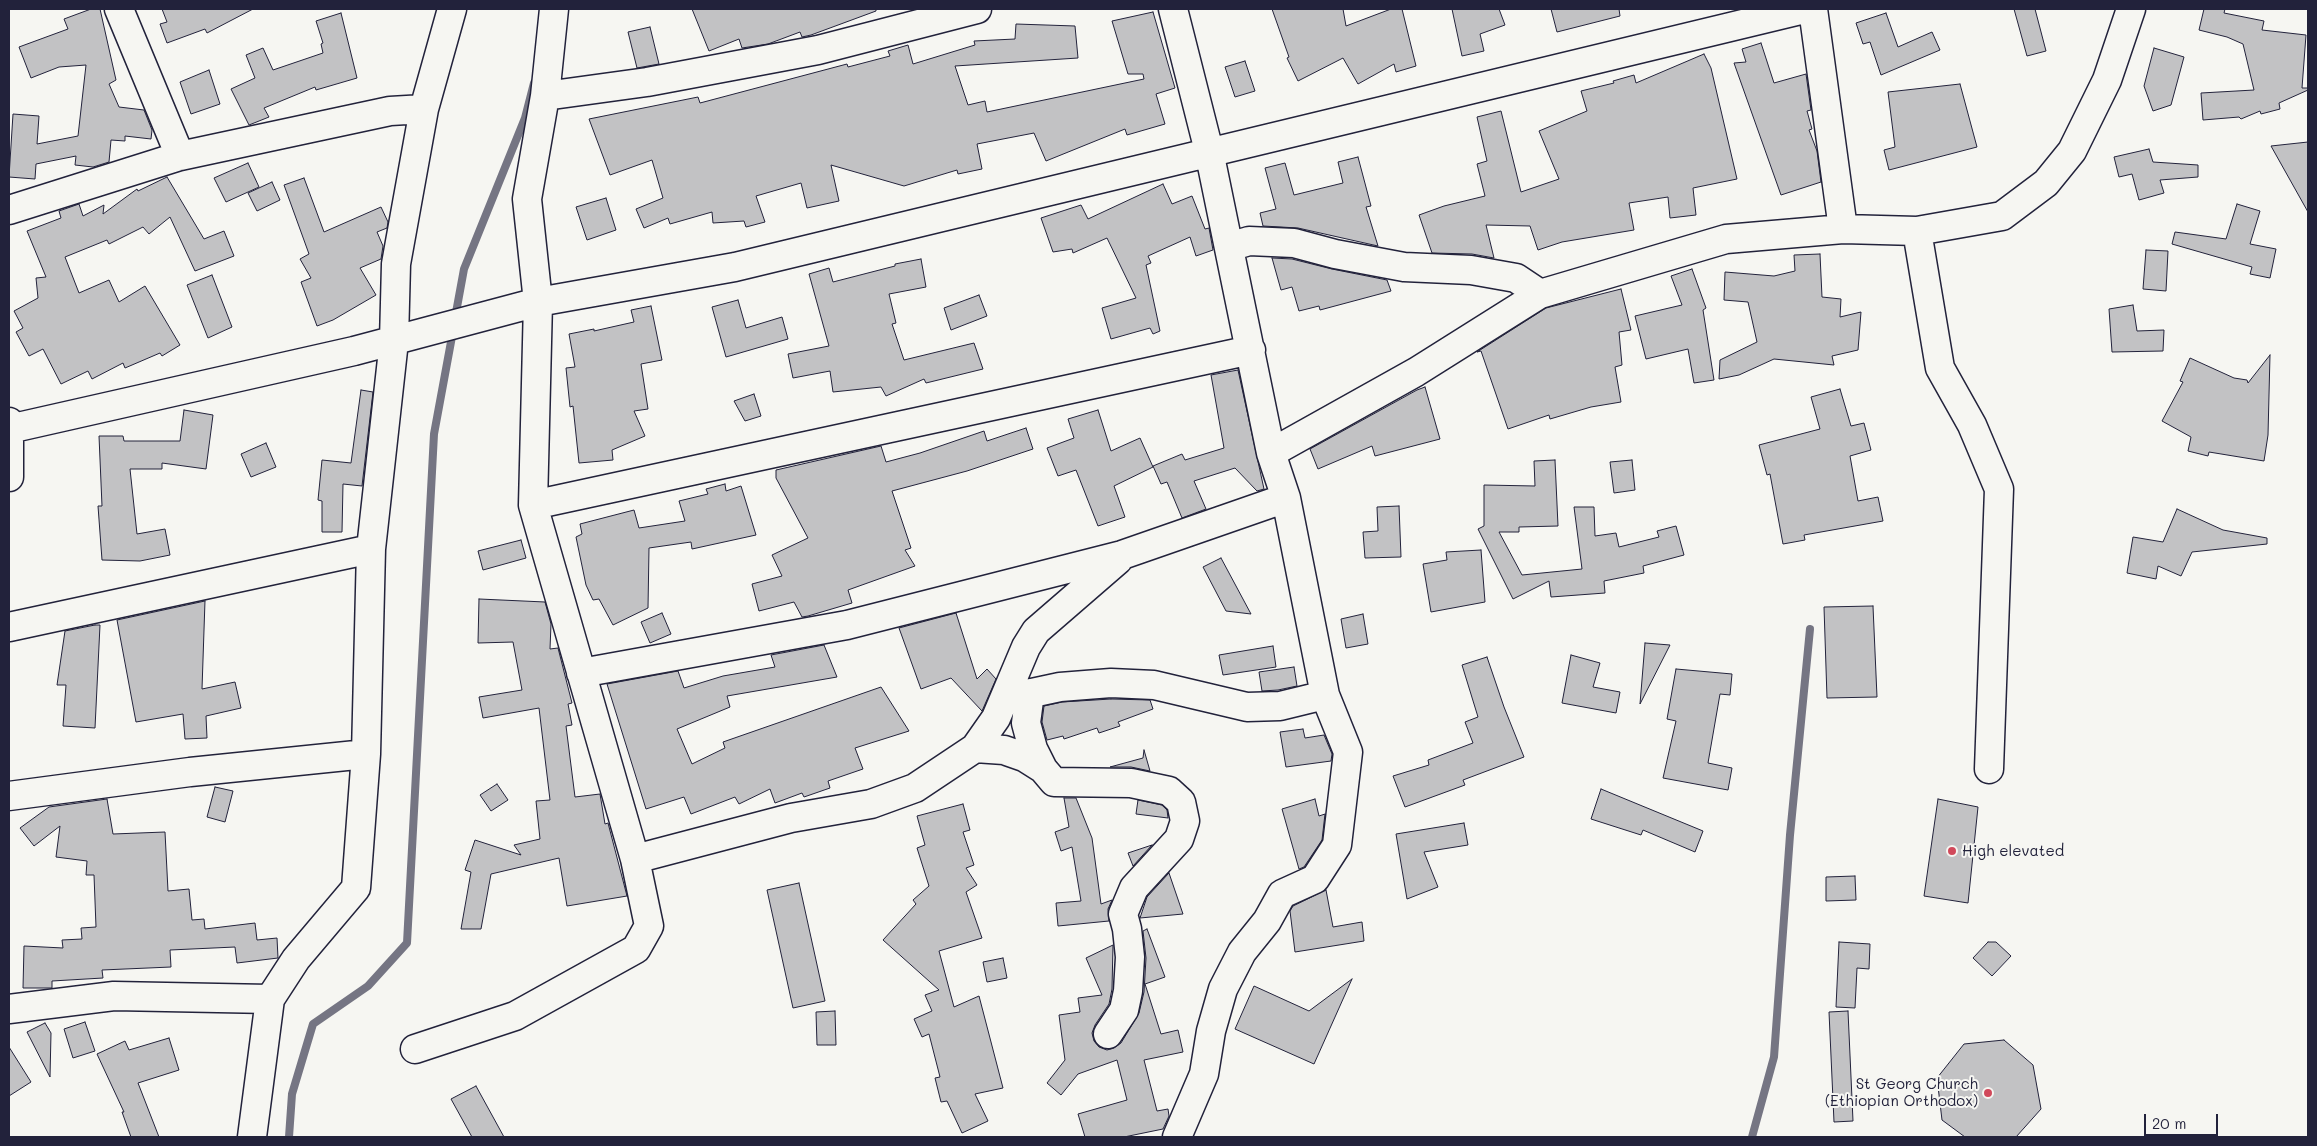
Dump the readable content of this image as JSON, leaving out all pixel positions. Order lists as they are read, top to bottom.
{
  "places": ["High elevated", "St Georg Church (Ethiopian Orthodox)"],
  "scale_bar": "20 m"
}
